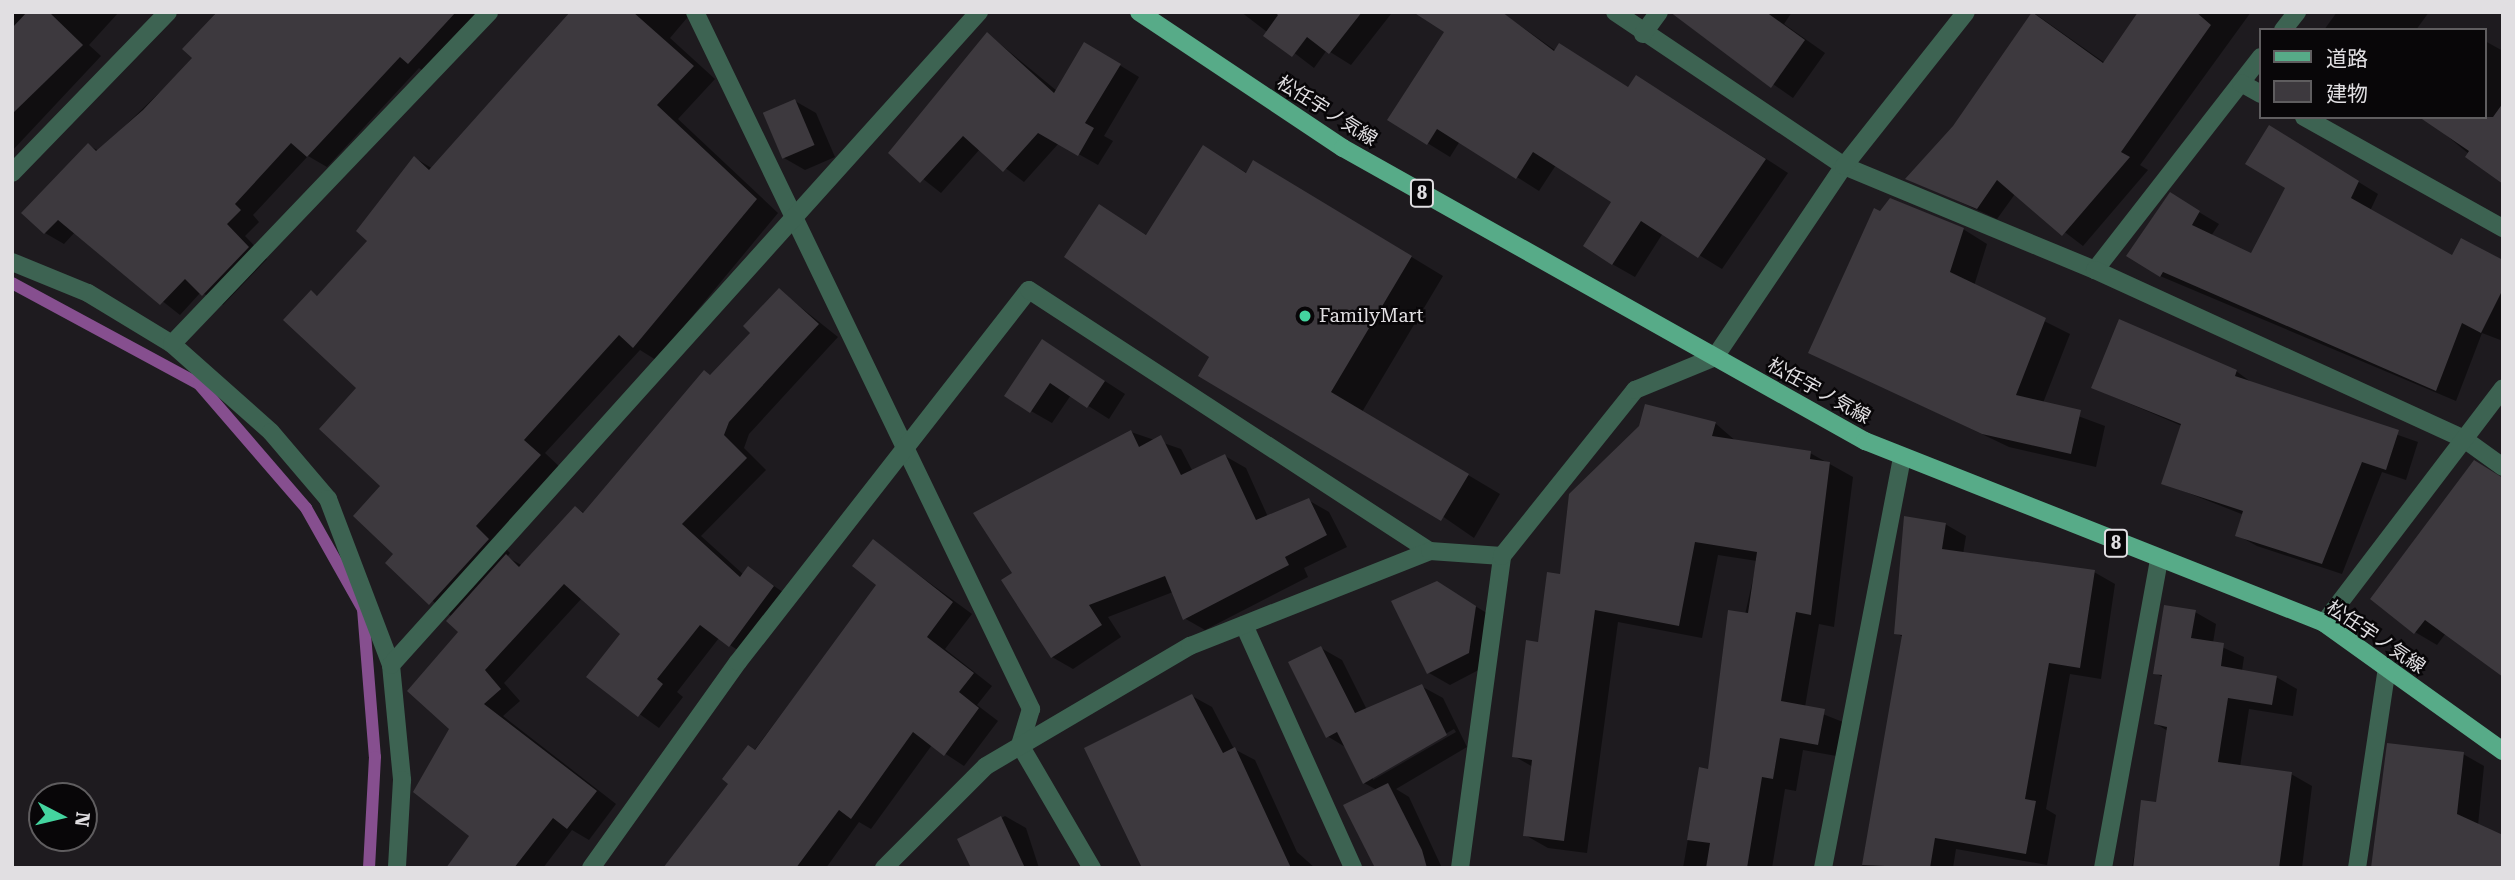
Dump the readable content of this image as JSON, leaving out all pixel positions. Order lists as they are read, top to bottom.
{
  "streets": {
    "main road": ["松任宇ノ気線", "8"]
  },
  "places": ["FamilyMart"],
  "legend": ["道路", "建物"],
  "north": "right"
}
